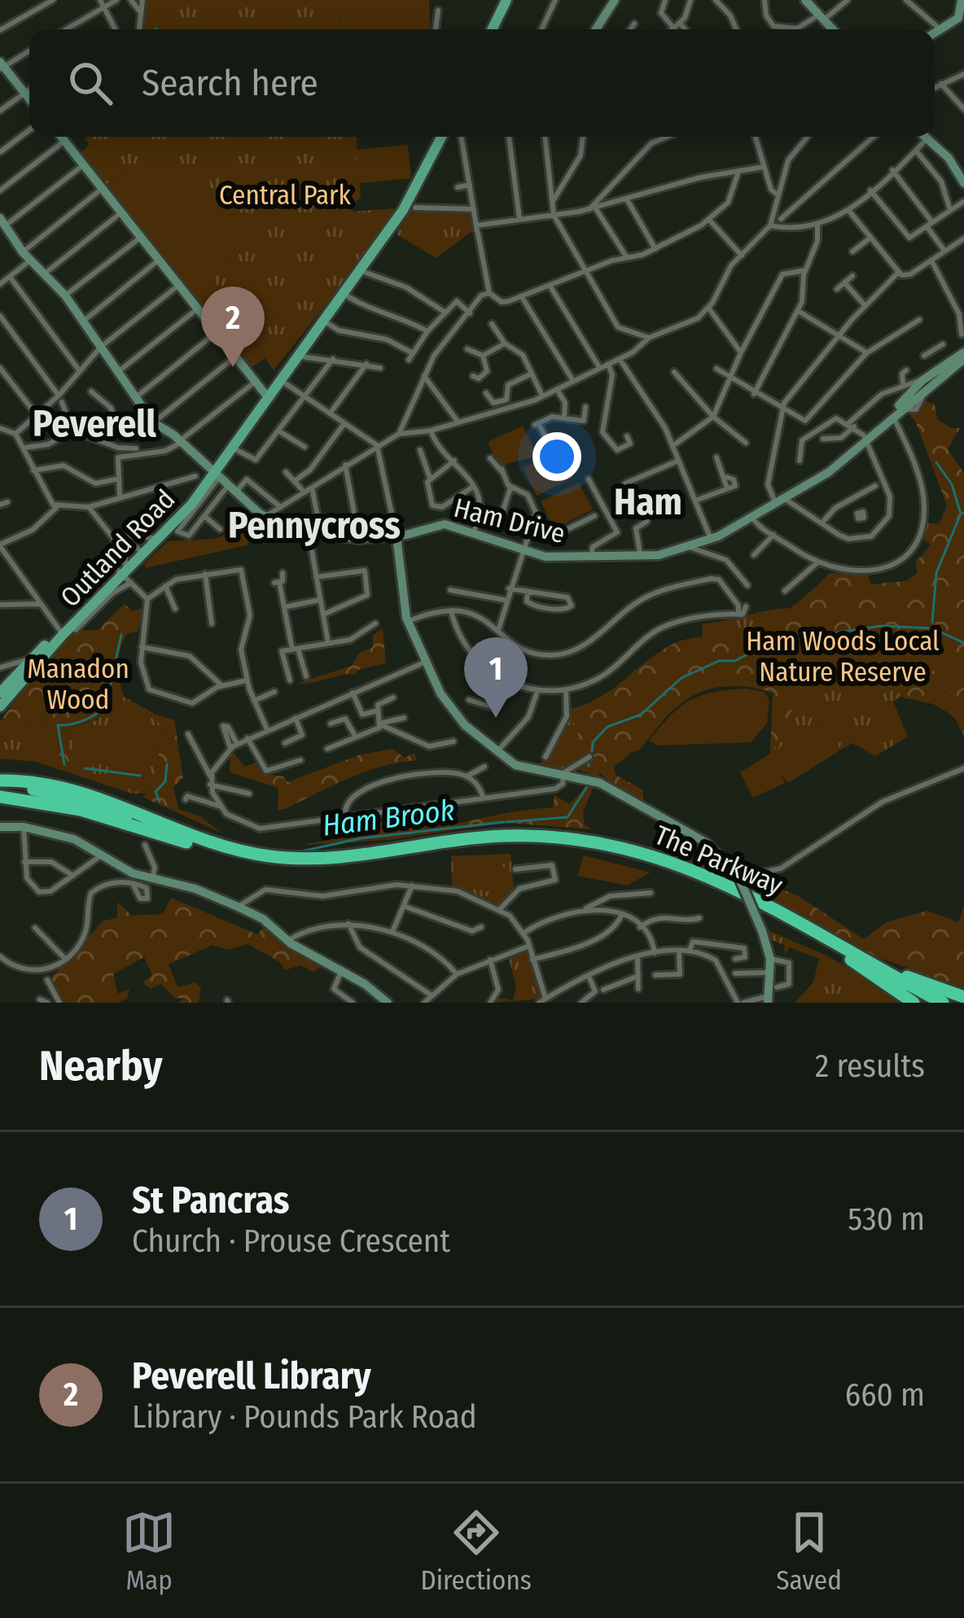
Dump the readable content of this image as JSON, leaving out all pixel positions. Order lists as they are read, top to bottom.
{
  "streets": {
    "highway": ["The Parkway"],
    "main road": ["Outland Road"],
    "street": ["Ham Drive"]
  },
  "crossings": [
    ["Ham Drive", "Outland Road"]
  ],
  "districts": ["Peverell", "Ham", "Pennycross"],
  "water": ["Ham Brook"],
  "parks": ["Central Park", "Ham Woods Local Nature Reserve", "Manadon Wood"],
  "page": {
    "search": "Search here",
    "pins": ["2", "1"],
    "heading": ["Nearby", "2 results"],
    "list": [
      {
        "mark": "1",
        "name": "St Pancras",
        "note": "Church · Prouse Crescent",
        "value": "530 m"
      },
      {
        "mark": "2",
        "name": "Peverell Library",
        "note": "Library · Pounds Park Road",
        "value": "660 m"
      }
    ],
    "nav": ["Map", "Directions", "Saved"]
  }
}
